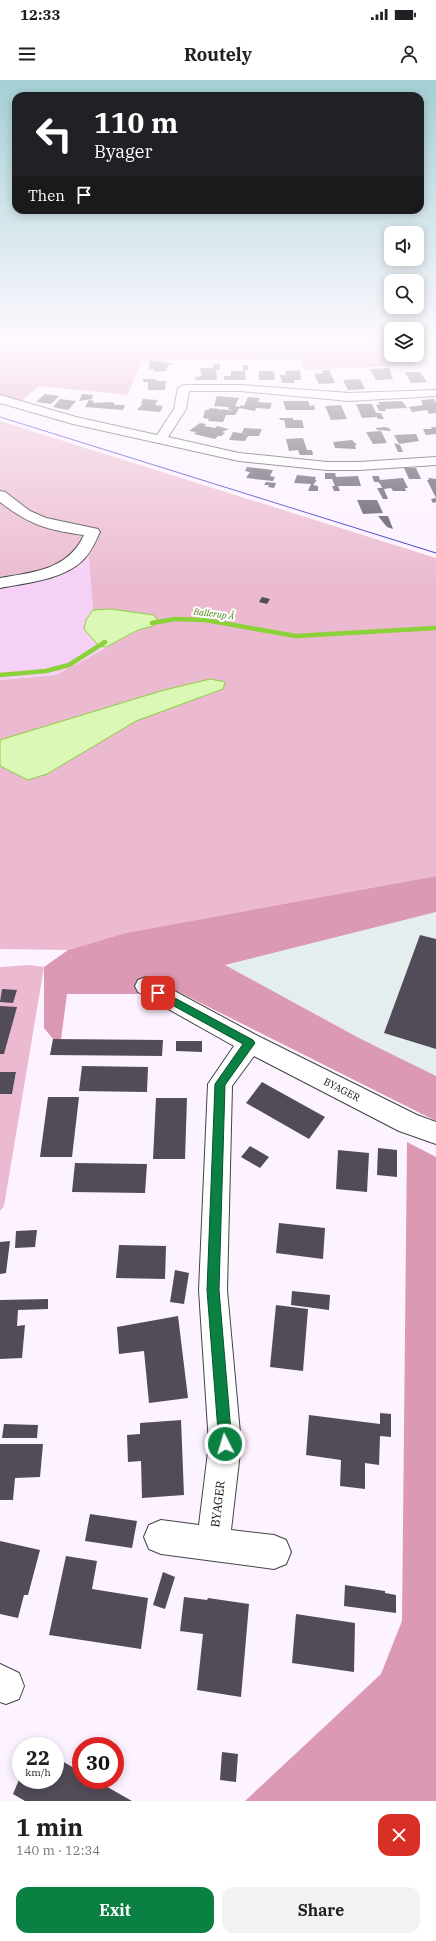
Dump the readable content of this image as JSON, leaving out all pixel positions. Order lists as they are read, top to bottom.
{
  "streets": {
    "street": ["BYAGER"]
  },
  "water": ["Ballerup Å"],
  "page": {
    "status": "12:33",
    "header": "Routely",
    "turn": ["110 m", "Byager"],
    "then": "Then",
    "speed": "22 km/h",
    "limit": "30",
    "heading": ["1 min", "140 m · 12:34"],
    "buttons": ["Exit", "Share"]
  }
}
